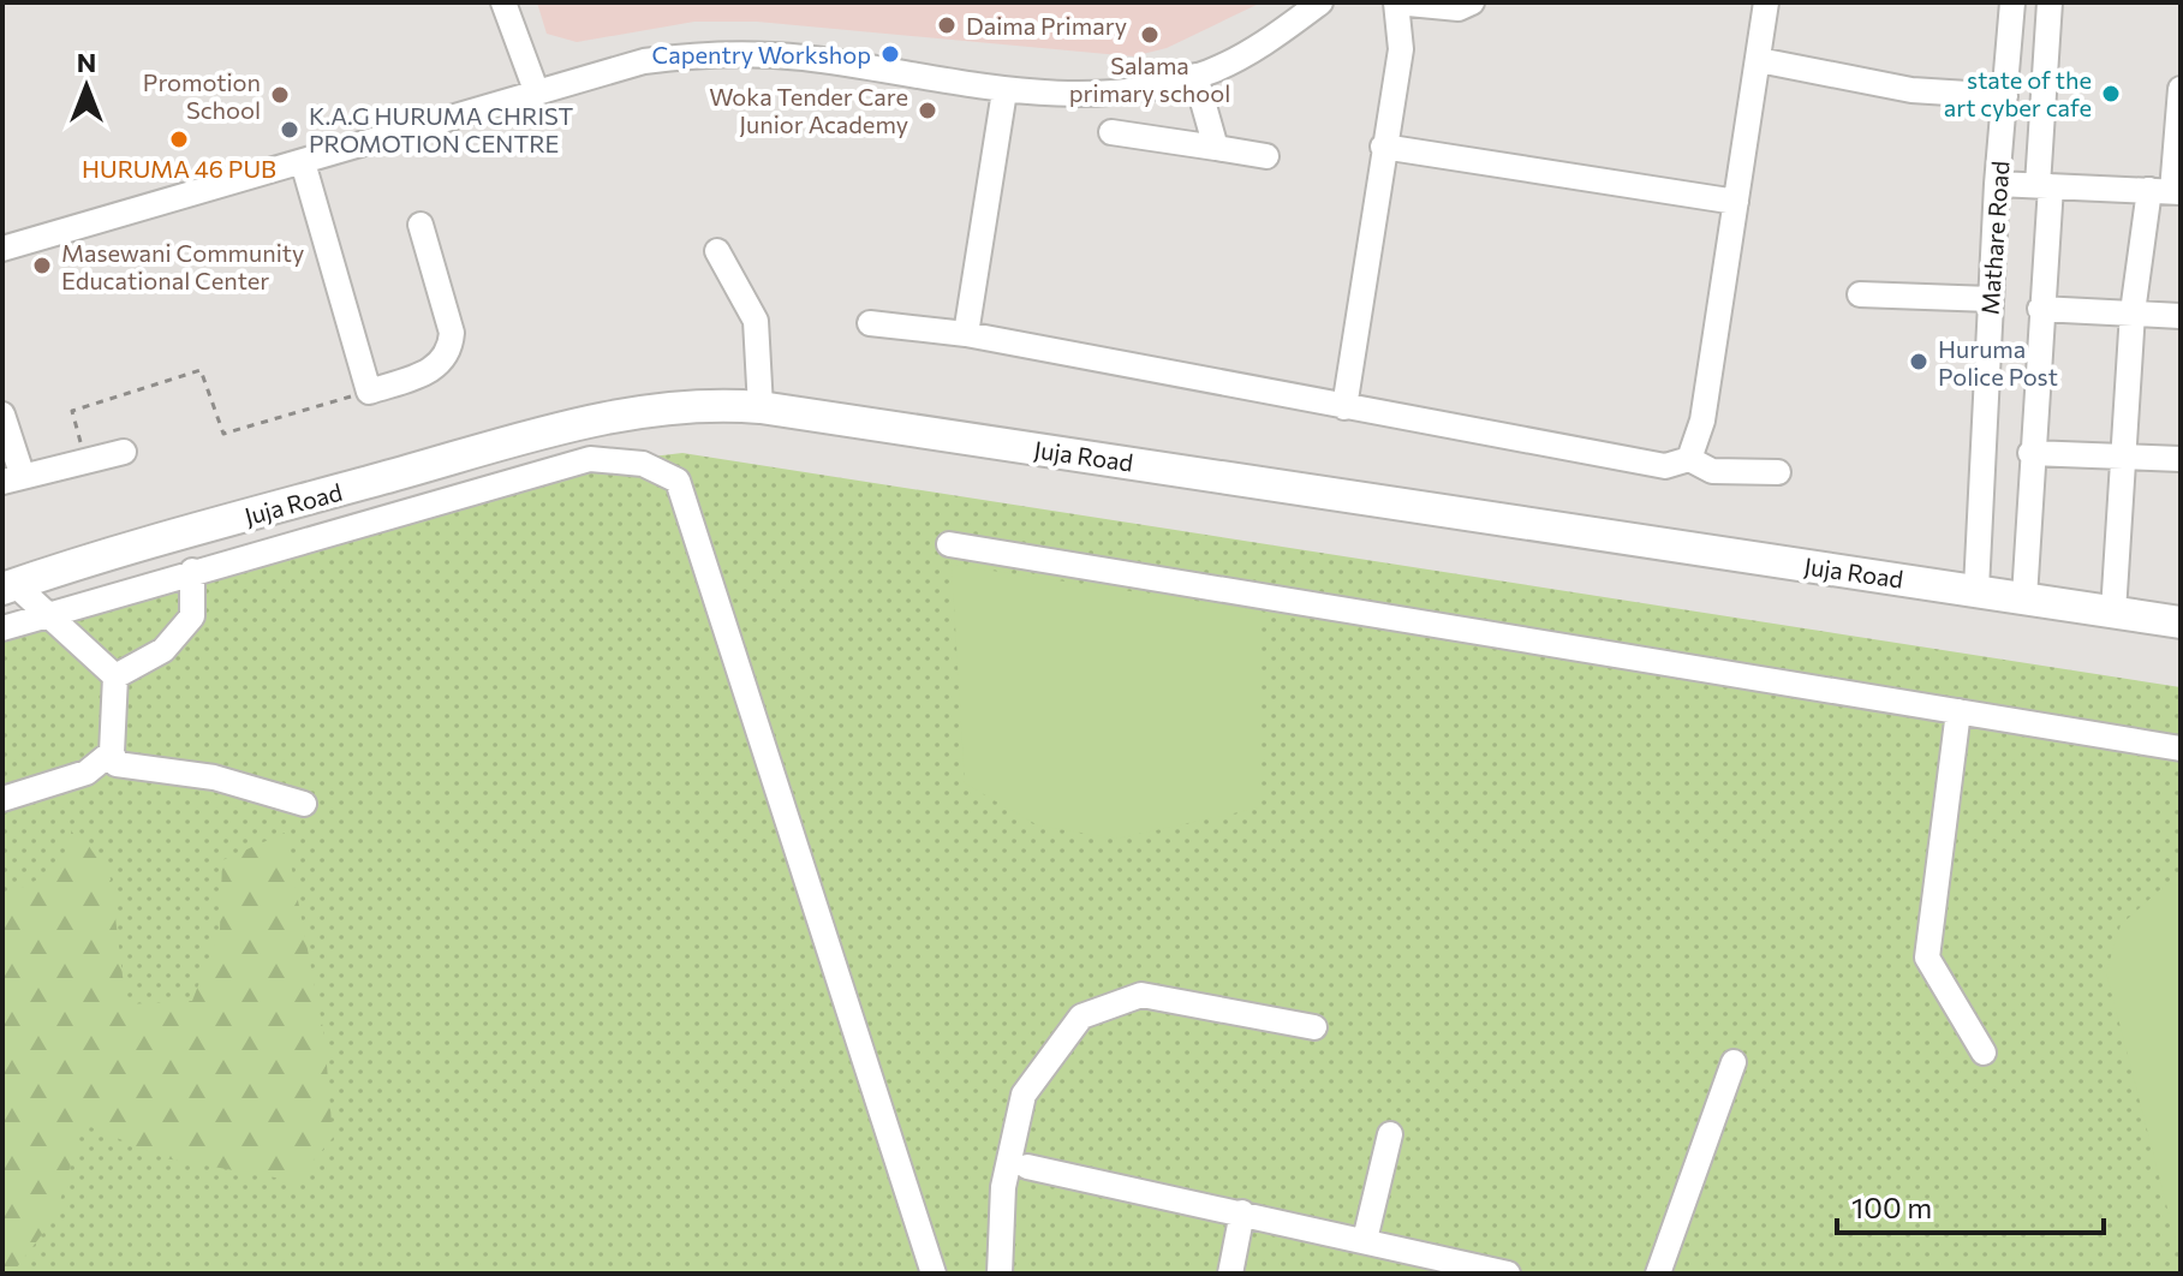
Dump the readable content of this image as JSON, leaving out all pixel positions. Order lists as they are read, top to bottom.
{
  "streets": {
    "main road": ["Juja Road"],
    "street": ["Mathare Road"]
  },
  "crossings": [
    ["Mathare Road", "Juja Road"]
  ],
  "places": [
    "Daima Primary",
    "Salama primary school",
    "Capentry Workshop",
    "state of the art cyber cafe",
    "Promotion School",
    "Woka Tender Care Junior Academy",
    "K.A.G HURUMA CHRIST PROMOTION CENTRE",
    "HURUMA 46 PUB",
    "Masewani Community Educational Center",
    "Huruma Police Post"
  ],
  "scale_bar": "100 m",
  "north": "top"
}
